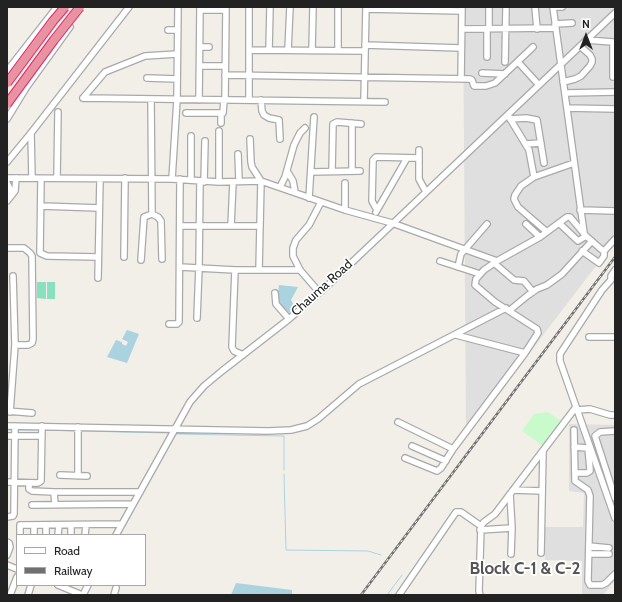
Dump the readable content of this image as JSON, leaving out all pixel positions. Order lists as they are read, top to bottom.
{
  "streets": {
    "street": ["Chauma Road"]
  },
  "districts": ["Block C-1 & C-2"],
  "legend": ["Road", "Railway"],
  "north": "top"
}
